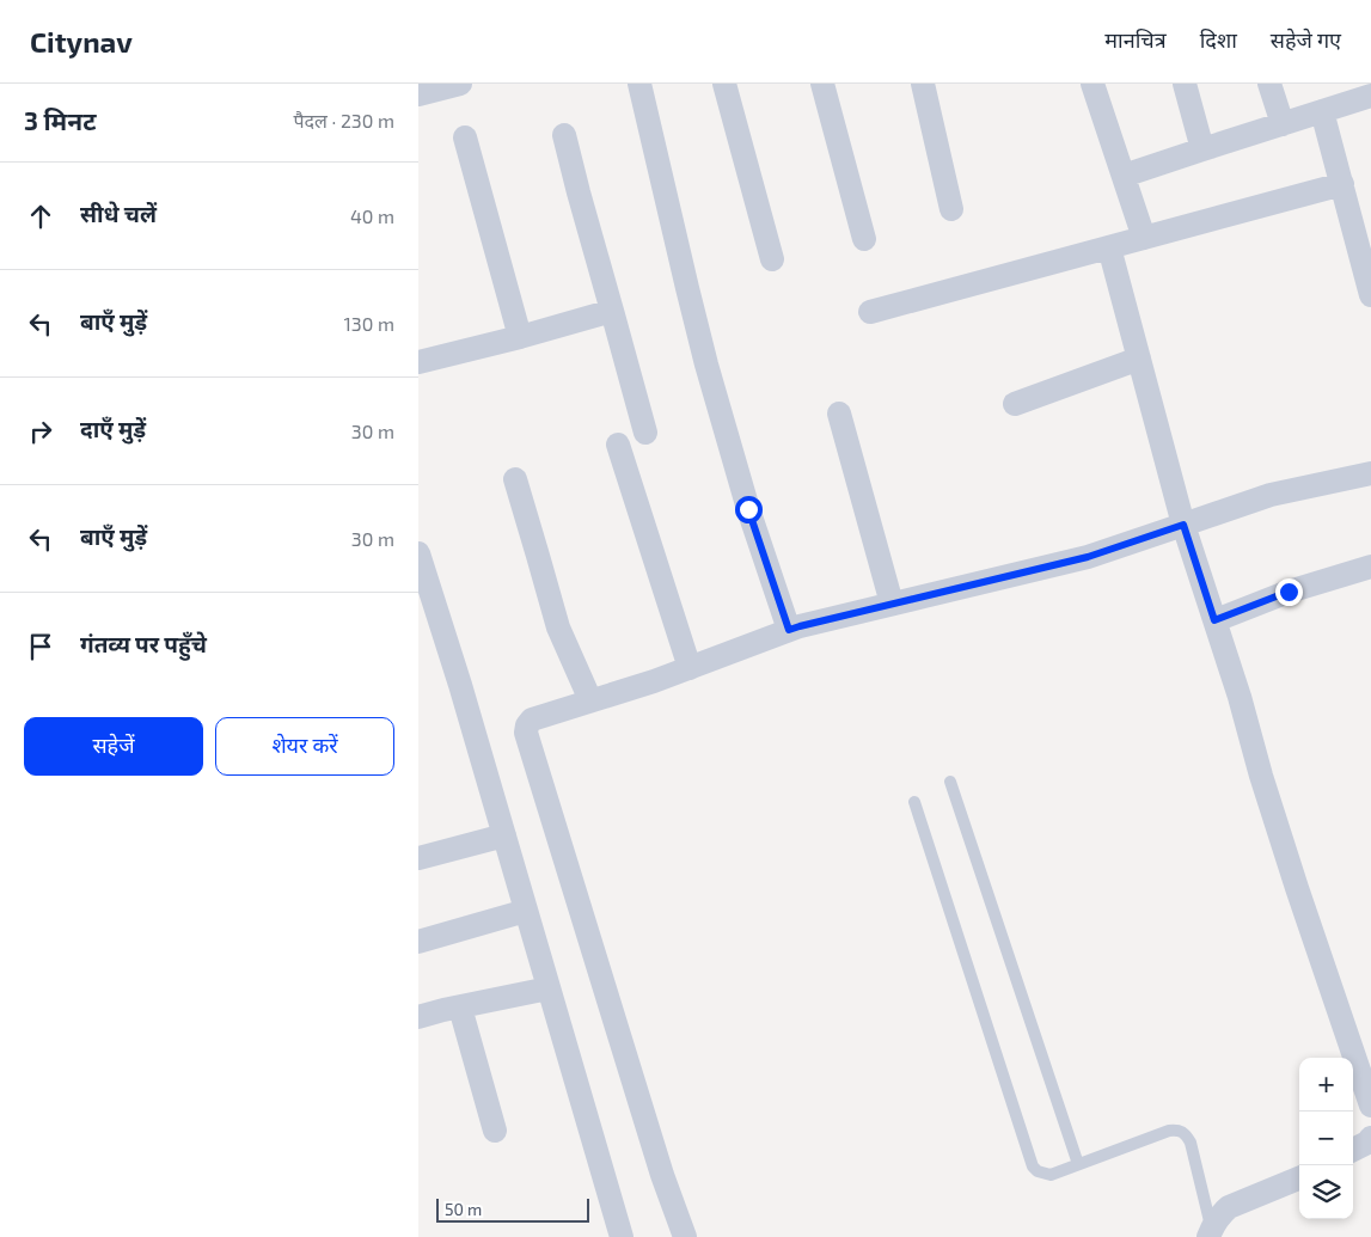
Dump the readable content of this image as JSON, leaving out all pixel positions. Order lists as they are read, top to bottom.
{
  "scale_bar": "50 m",
  "page": {
    "header": "Citynav",
    "nav": ["मानचित्र", "दिशा", "सहेजे गए"],
    "heading": ["3 मिनट", "पैदल · 230 m"],
    "list": [
      ["सीधे चलें", "40 m"],
      ["बाएँ मुड़ें", "130 m"],
      ["दाएँ मुड़ें", "30 m"],
      ["बाएँ मुड़ें", "30 m"],
      "गंतव्य पर पहुँचे"
    ],
    "buttons": ["सहेजें", "शेयर करें"],
    "map_buttons": ["+", "−"],
    "scale": "50 m"
  }
}
